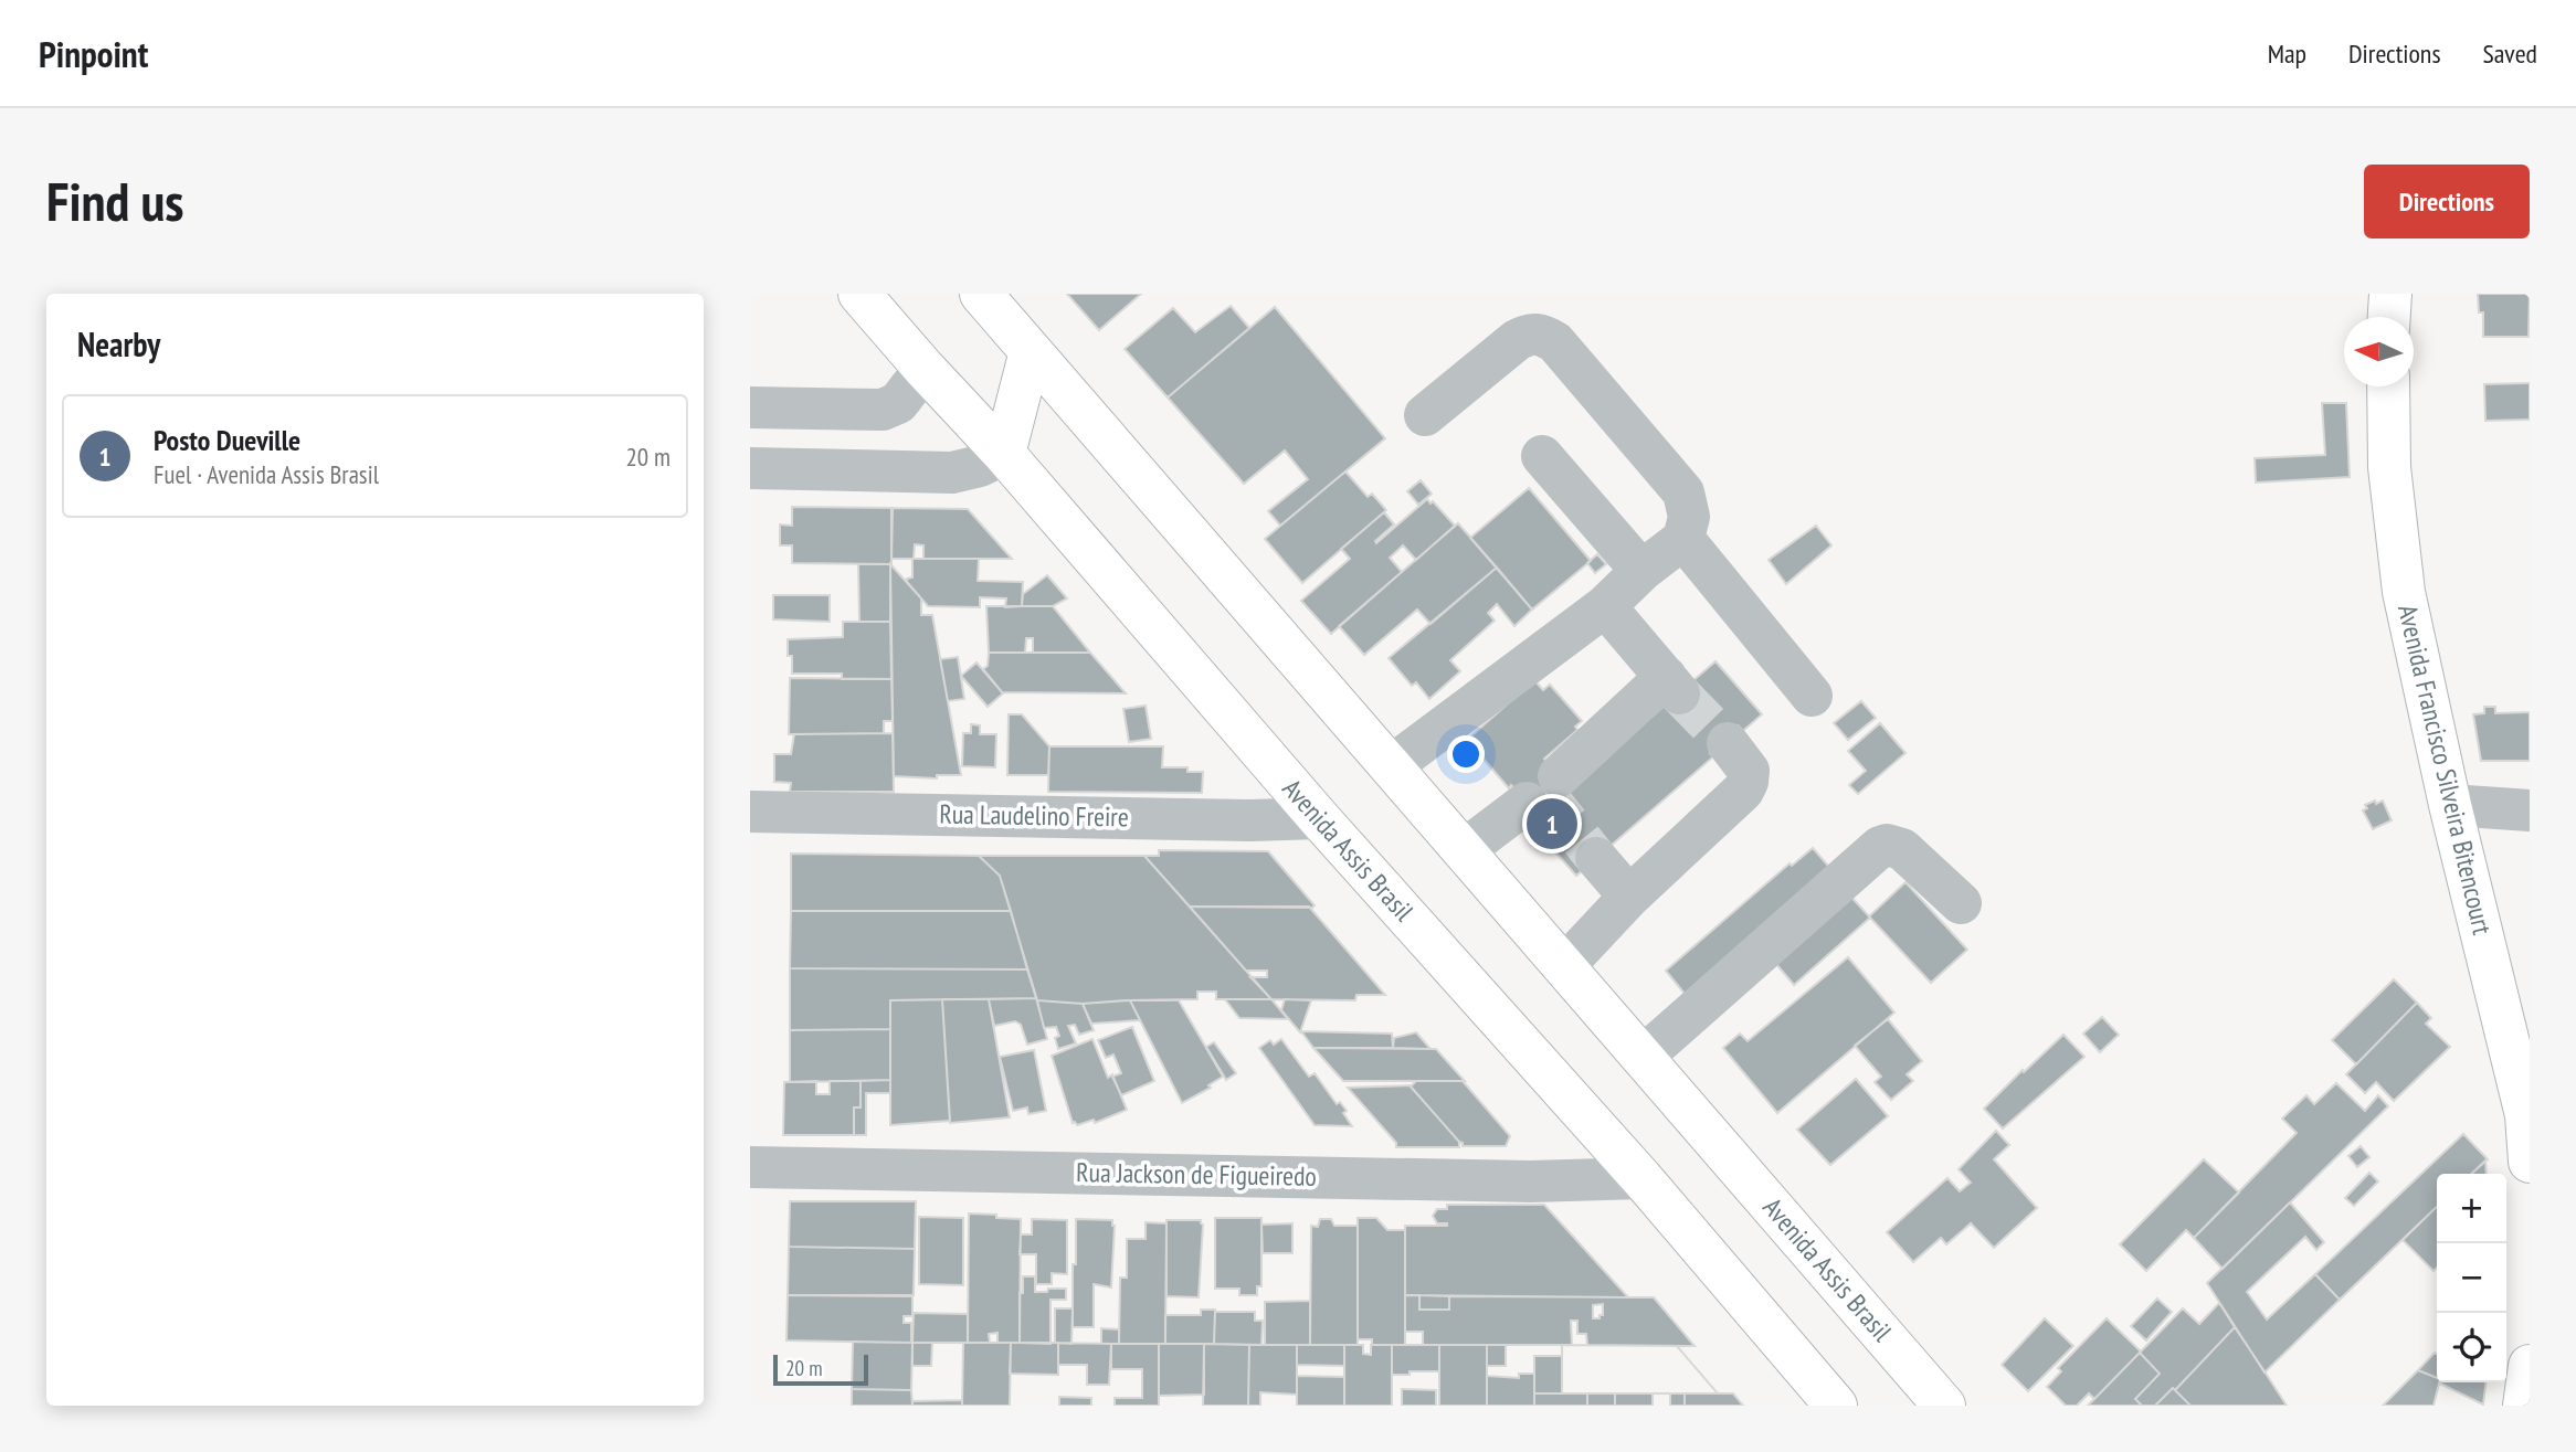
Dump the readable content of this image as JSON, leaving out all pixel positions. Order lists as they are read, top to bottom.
{
  "streets": {
    "main road": ["Avenida Francisco Silveira Bitencourt", "Avenida Assis Brasil"],
    "street": ["Rua Laudelino Freire", "Rua Jackson de Figueiredo"]
  },
  "crossings": [
    ["Rua Laudelino Freire", "Avenida Assis Brasil"],
    ["Avenida Assis Brasil", "Rua Jackson de Figueiredo"]
  ],
  "scale_bar": "20 m",
  "north": "left",
  "page": {
    "header": "Pinpoint",
    "nav": ["Map", "Directions", "Saved"],
    "buttons": "Directions",
    "title": "Find us",
    "heading": "Nearby",
    "list": [
      {
        "mark": "1",
        "name": "Posto Dueville",
        "note": "Fuel · Avenida Assis Brasil",
        "value": "20 m"
      }
    ],
    "pins": "1",
    "map_buttons": ["+", "−"],
    "scale": "20 m"
  }
}
